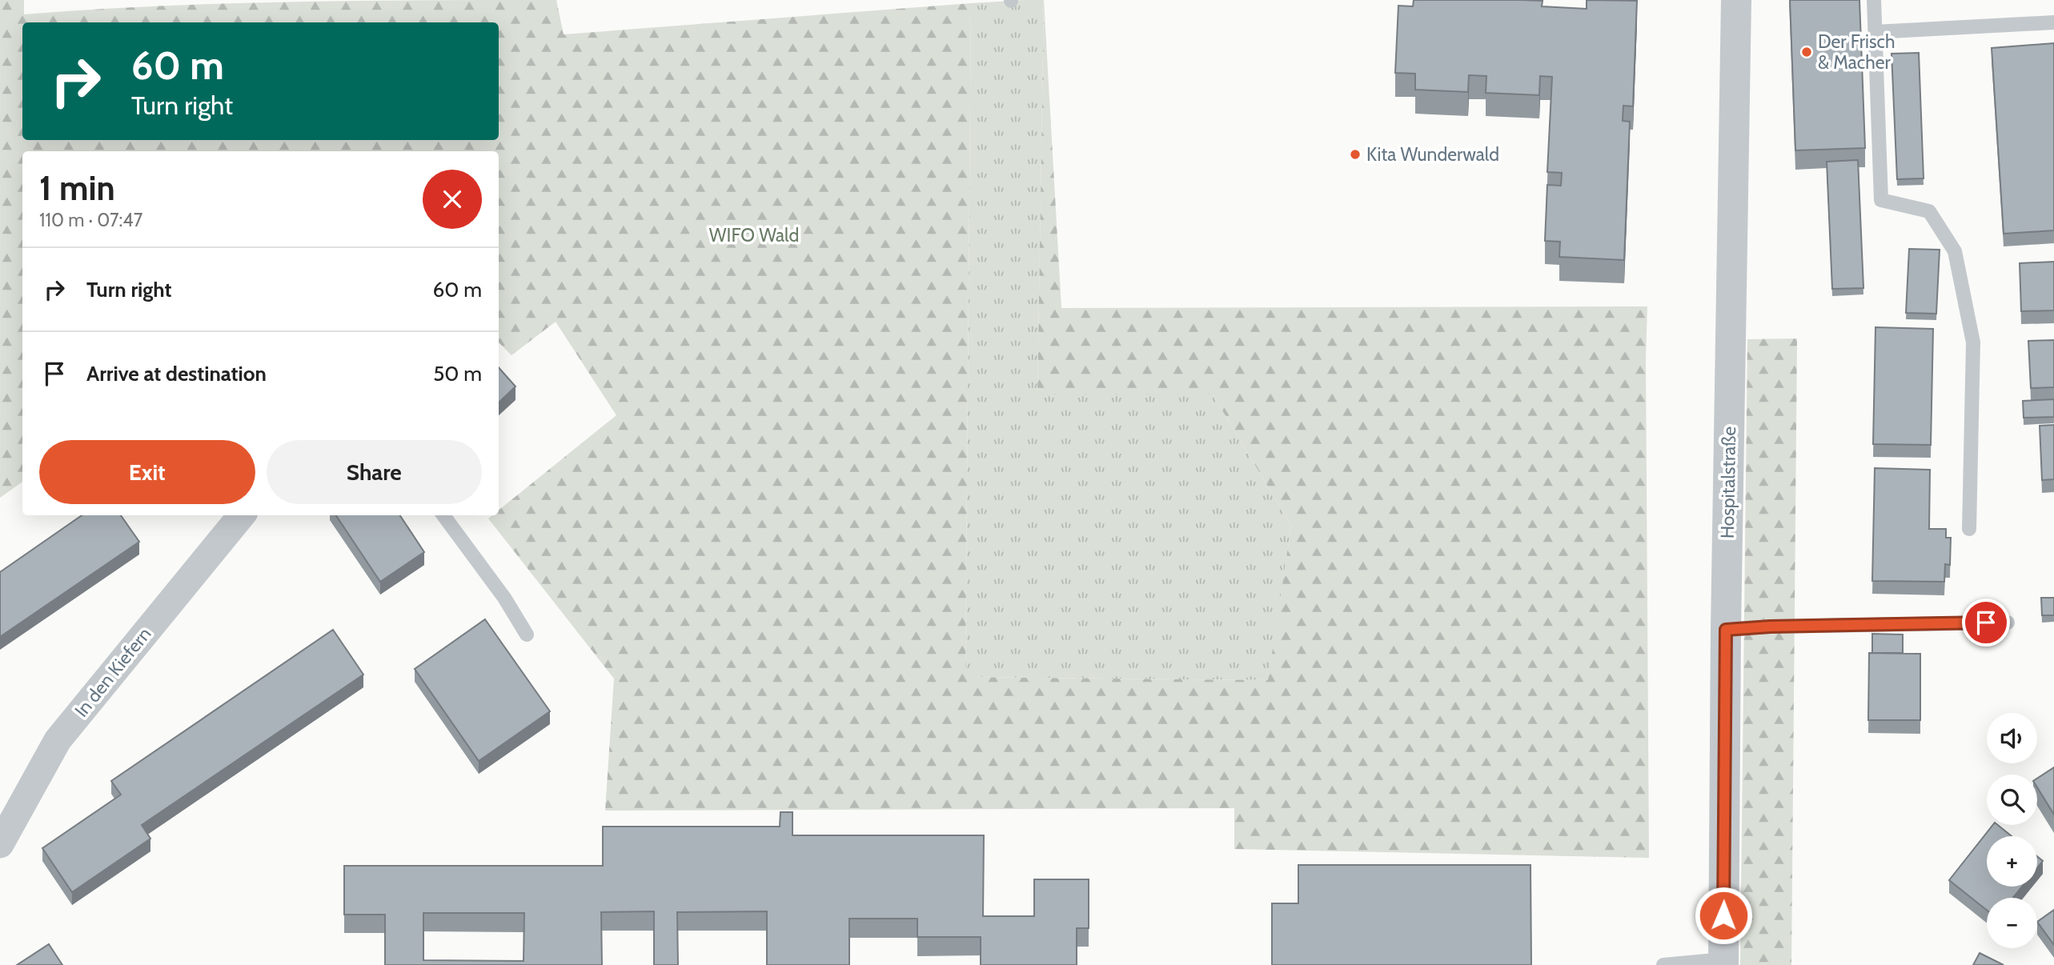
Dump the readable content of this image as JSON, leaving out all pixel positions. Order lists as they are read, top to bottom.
{
  "streets": {
    "street": ["Hospitalstraße", "In den Kiefern"]
  },
  "parks": ["WIFO Wald"],
  "places": ["Der Frisch & Macher", "Kita Wunderwald"],
  "page": {
    "turn": ["60 m", "Turn right"],
    "heading": ["1 min", "110 m · 07:47"],
    "list": [
      {
        "name": "Turn right",
        "value": "60 m"
      },
      {
        "name": "Arrive at destination",
        "value": "50 m"
      }
    ],
    "buttons": ["Exit", "Share"],
    "map_buttons": ["+", "−"]
  }
}
